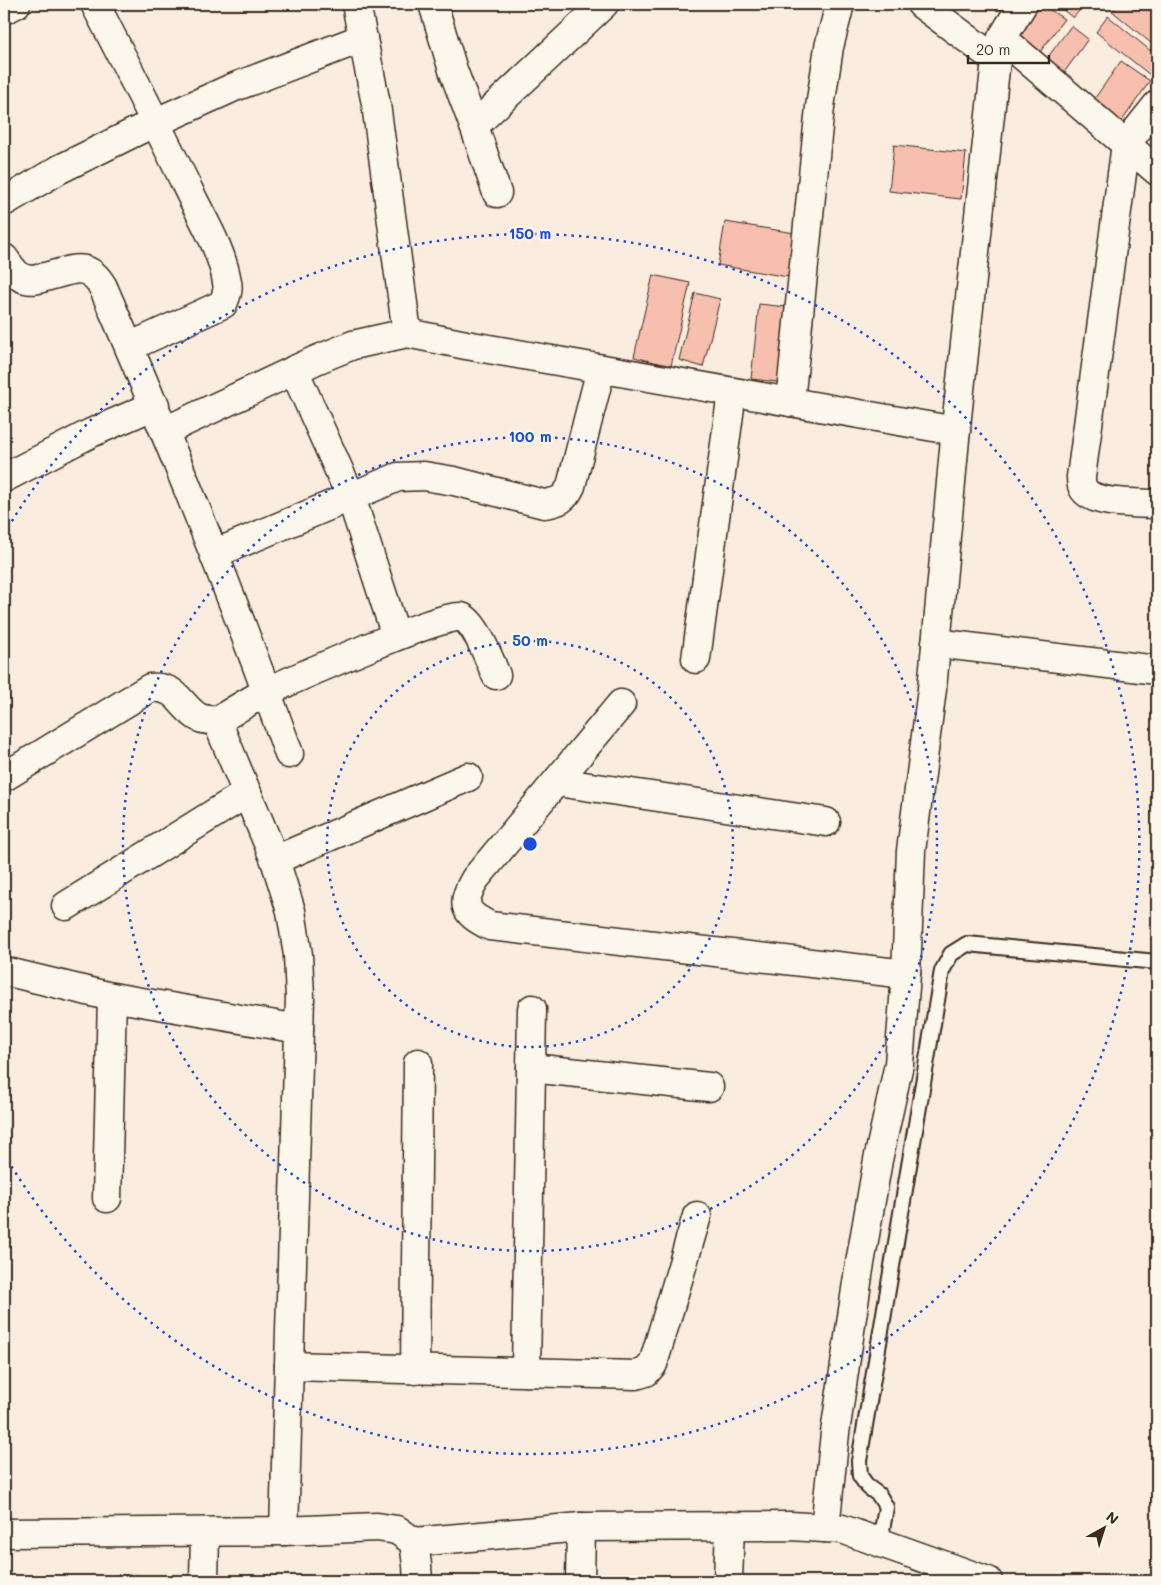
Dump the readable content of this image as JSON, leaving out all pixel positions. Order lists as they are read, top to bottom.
{
  "scale_bar": "20 m",
  "north": "top right",
  "rings": ["150 m", "100 m", "50 m"]
}
